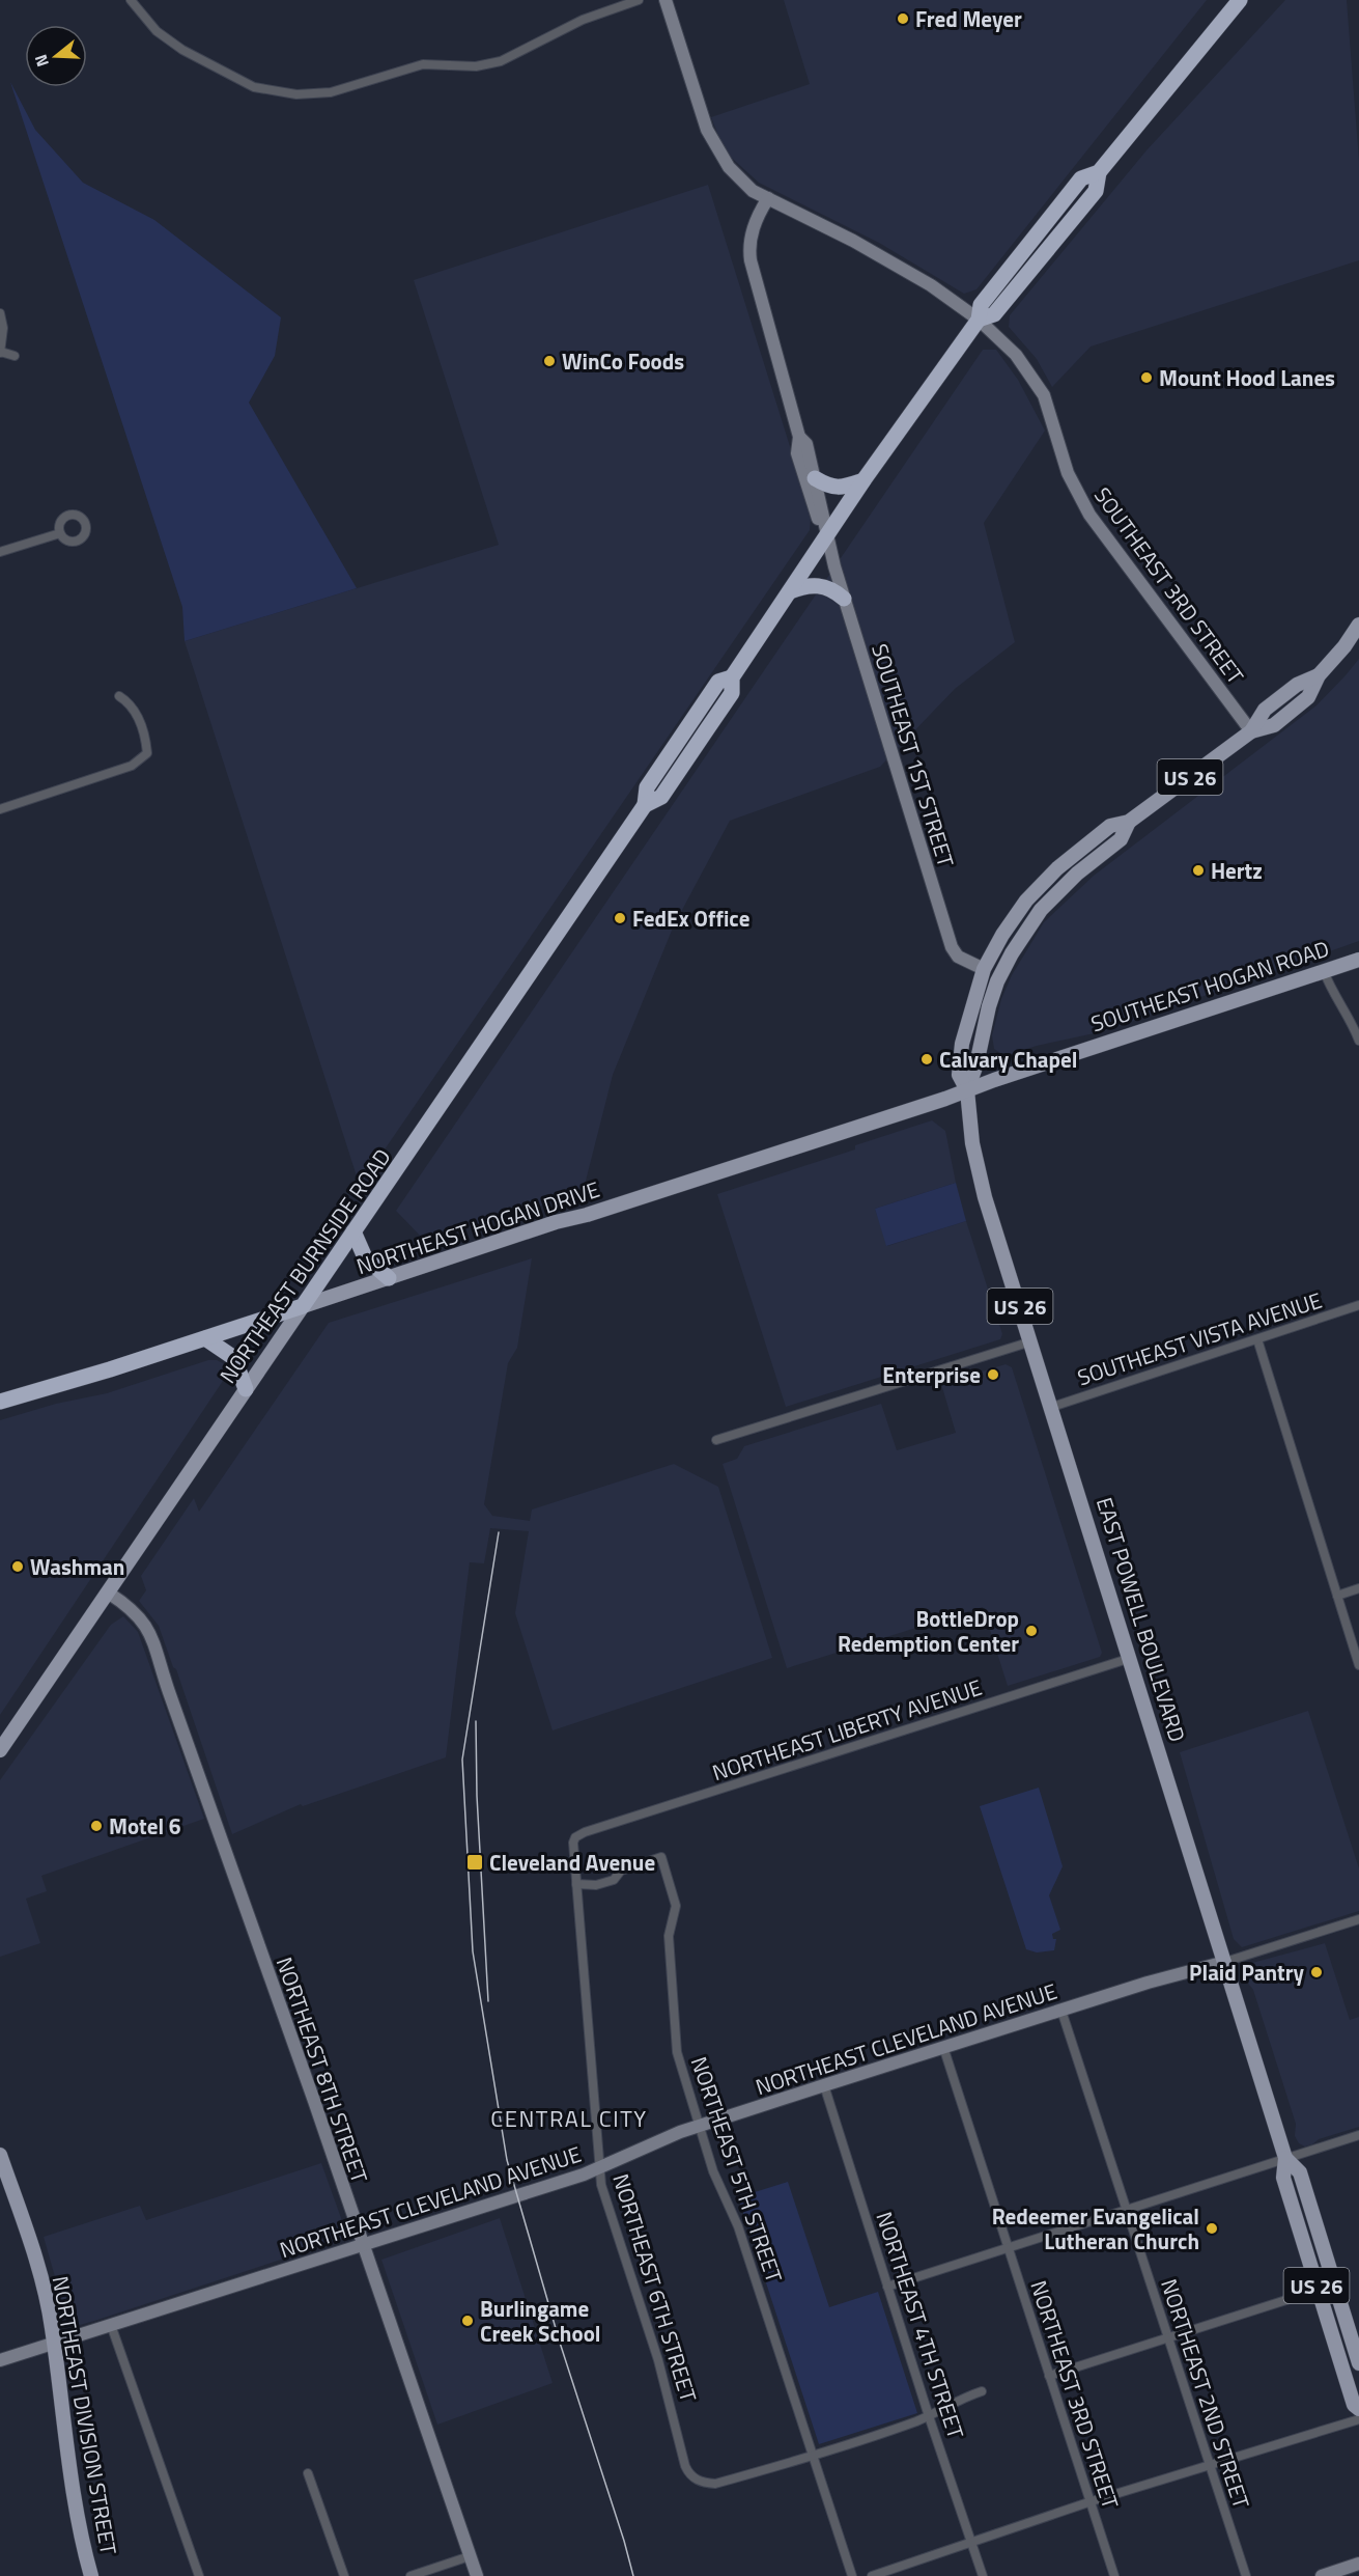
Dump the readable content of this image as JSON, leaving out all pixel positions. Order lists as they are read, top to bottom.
{
  "streets": {
    "highway": ["NORTHEAST HOGAN DRIVE", "NORTHEAST BURNSIDE ROAD"],
    "main road": [
      "US 26",
      "SOUTHEAST HOGAN ROAD",
      "EAST POWELL BOULEVARD",
      "NORTHEAST DIVISION STREET"
    ],
    "street": [
      "SOUTHEAST 3RD STREET",
      "SOUTHEAST 1ST STREET",
      "SOUTHEAST VISTA AVENUE",
      "NORTHEAST LIBERTY AVENUE",
      "NORTHEAST CLEVELAND AVENUE",
      "NORTHEAST 8TH STREET",
      "NORTHEAST 5TH STREET",
      "NORTHEAST 6TH STREET",
      "NORTHEAST 4TH STREET",
      "NORTHEAST 2ND STREET",
      "NORTHEAST 3RD STREET"
    ]
  },
  "crossings": [
    ["SOUTHEAST 3RD STREET", "SOUTHEAST 1ST STREET"],
    ["SOUTHEAST 3RD STREET", "NORTHEAST BURNSIDE ROAD"],
    ["SOUTHEAST 3RD STREET", "EAST POWELL BOULEVARD"],
    ["SOUTHEAST 1ST STREET", "NORTHEAST BURNSIDE ROAD"],
    ["SOUTHEAST 1ST STREET", "EAST POWELL BOULEVARD"],
    ["SOUTHEAST HOGAN ROAD", "NORTHEAST HOGAN DRIVE"],
    ["SOUTHEAST HOGAN ROAD", "EAST POWELL BOULEVARD"],
    ["NORTHEAST HOGAN DRIVE", "NORTHEAST BURNSIDE ROAD"],
    ["NORTHEAST HOGAN DRIVE", "EAST POWELL BOULEVARD"],
    ["NORTHEAST BURNSIDE ROAD", "NORTHEAST 8TH STREET"],
    ["SOUTHEAST VISTA AVENUE", "EAST POWELL BOULEVARD"],
    ["EAST POWELL BOULEVARD", "NORTHEAST LIBERTY AVENUE"],
    ["EAST POWELL BOULEVARD", "NORTHEAST CLEVELAND AVENUE"],
    ["NORTHEAST LIBERTY AVENUE", "NORTHEAST 6TH STREET"],
    ["NORTHEAST CLEVELAND AVENUE", "NORTHEAST 8TH STREET"],
    ["NORTHEAST CLEVELAND AVENUE", "NORTHEAST 5TH STREET"],
    ["NORTHEAST CLEVELAND AVENUE", "NORTHEAST 6TH STREET"],
    ["NORTHEAST CLEVELAND AVENUE", "NORTHEAST 4TH STREET"],
    ["NORTHEAST CLEVELAND AVENUE", "NORTHEAST 2ND STREET"],
    ["NORTHEAST CLEVELAND AVENUE", "NORTHEAST 3RD STREET"],
    ["NORTHEAST CLEVELAND AVENUE", "NORTHEAST DIVISION STREET"],
    ["NORTHEAST 5TH STREET", "NORTHEAST 6TH STREET"]
  ],
  "districts": ["CENTRAL CITY"],
  "places": {
    "other": [
      "Fred Meyer",
      "WinCo Foods",
      "Mount Hood Lanes",
      "Hertz",
      "FedEx Office",
      "Calvary Chapel",
      "Enterprise",
      "Washman",
      "BottleDrop Redemption Center",
      "Motel 6",
      "Plaid Pantry",
      "Redeemer Evangelical Lutheran Church",
      "Burlingame Creek School"
    ],
    "transit": ["Cleveland Avenue"]
  },
  "north": "left"
}
